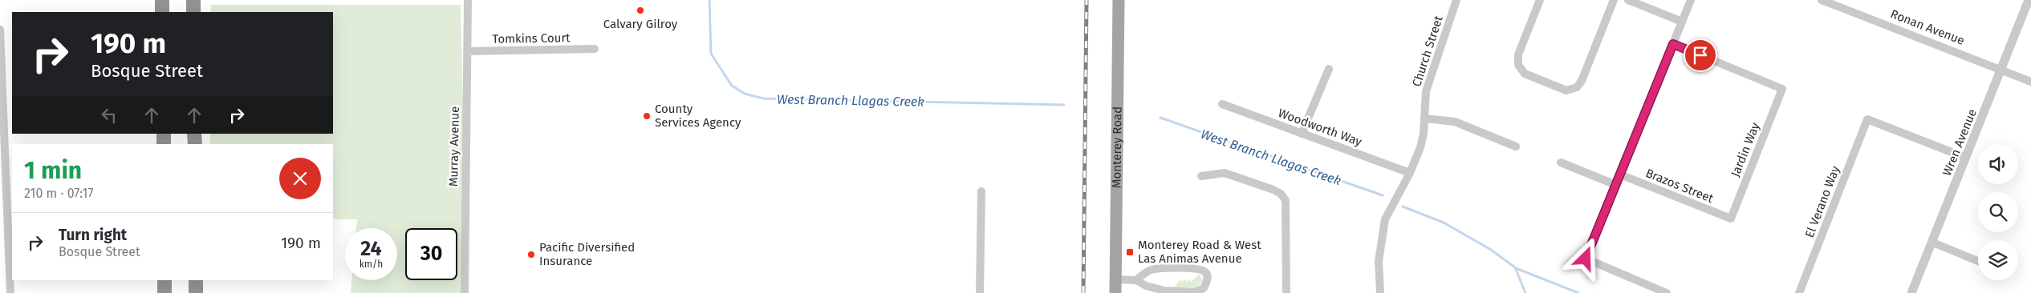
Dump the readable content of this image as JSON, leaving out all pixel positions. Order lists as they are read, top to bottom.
{
  "streets": {
    "main road": ["Monterey Road"],
    "street": [
      "Ronan Avenue",
      "Tomkins Court",
      "Church Street",
      "Woodworth Way",
      "Wren Avenue",
      "Murray Avenue",
      "Jardin Way",
      "Brazos Street",
      "El Verano Way"
    ]
  },
  "crossings": [
    ["Ronan Avenue", "Wren Avenue"],
    ["Tomkins Court", "Murray Avenue"],
    ["Church Street", "Woodworth Way"],
    ["Wren Avenue", "El Verano Way"],
    ["Jardin Way", "Brazos Street"]
  ],
  "water": ["West Branch Llagas Creek"],
  "places": {
    "other": ["Calvary Gilroy", "County Services Agency", "Pacific Diversified Insurance"],
    "transit": ["Monterey Road & West Las Animas Avenue"]
  },
  "page": {
    "turn": ["190 m", "Bosque Street"],
    "heading": ["1 min", "210 m · 07:17"],
    "list": [
      {
        "name": "Turn right",
        "note": "Bosque Street",
        "value": "190 m"
      }
    ],
    "speed": "24 km/h",
    "limit": "30"
  }
}
